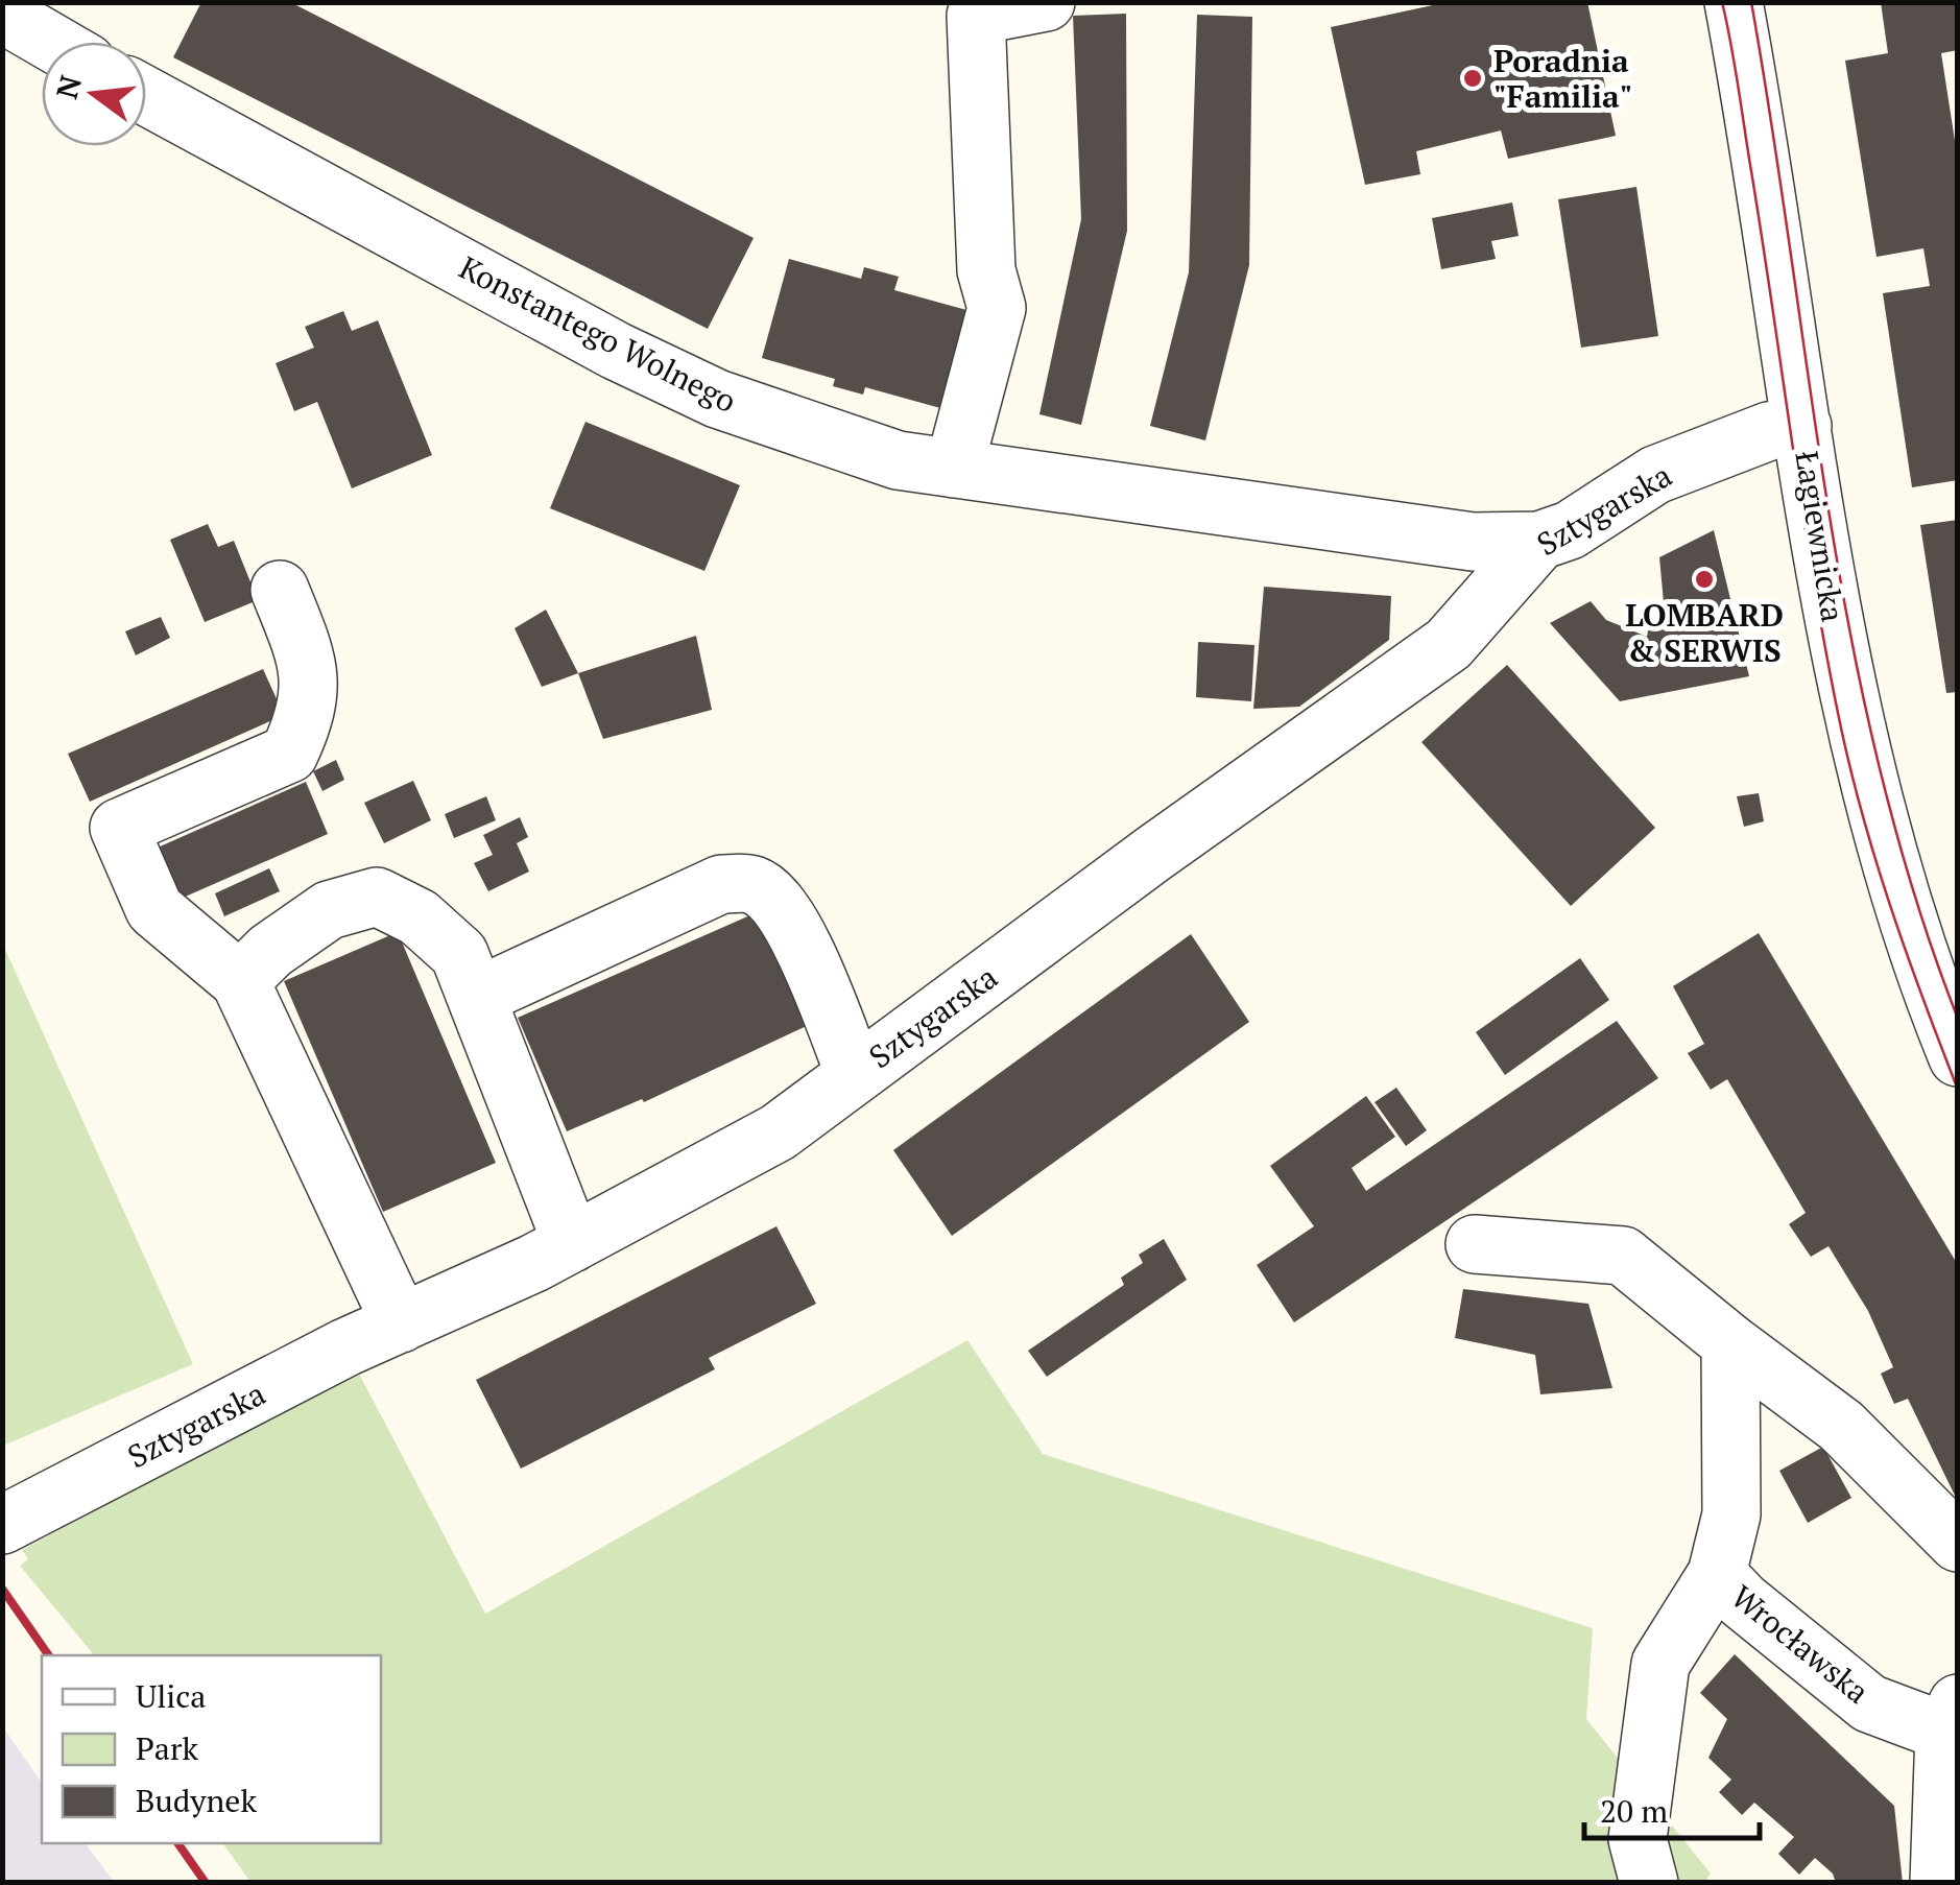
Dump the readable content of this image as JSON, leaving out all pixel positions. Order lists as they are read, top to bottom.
{
  "streets": {
    "street": [
      "Konstantego Wolnego",
      "Sztygarska",
      "Łagiewnicka",
      "Wrocławska"
    ]
  },
  "crossings": [
    ["Konstantego Wolnego", "Sztygarska"],
    ["Sztygarska", "Łagiewnicka"]
  ],
  "places": ["Poradnia \"Familia\"", "LOMBARD & SERWIS"],
  "legend": ["Ulica", "Park", "Budynek"],
  "scale_bar": "20 m",
  "north": "left"
}
